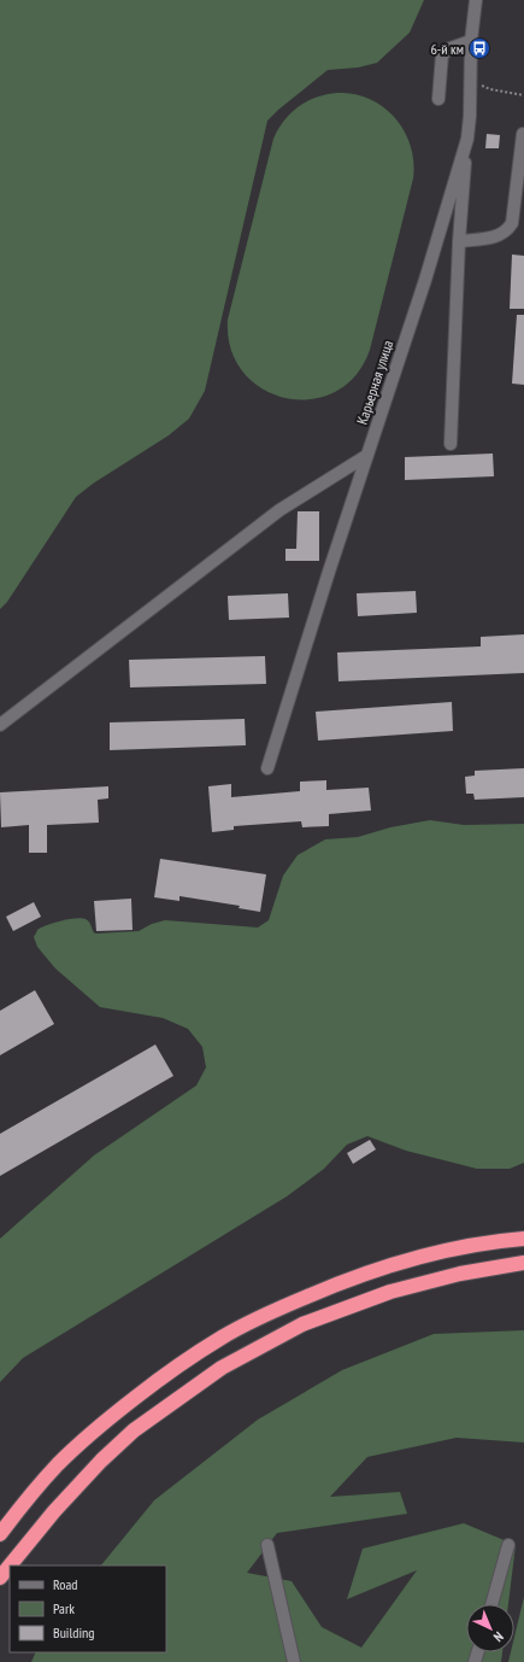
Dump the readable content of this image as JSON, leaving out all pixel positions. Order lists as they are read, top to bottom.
{
  "streets": {
    "street": ["Карьерная улица"]
  },
  "places": {
    "bus stop": ["6-й км"]
  },
  "legend": ["Road", "Park", "Building"],
  "north": "bottom right"
}
